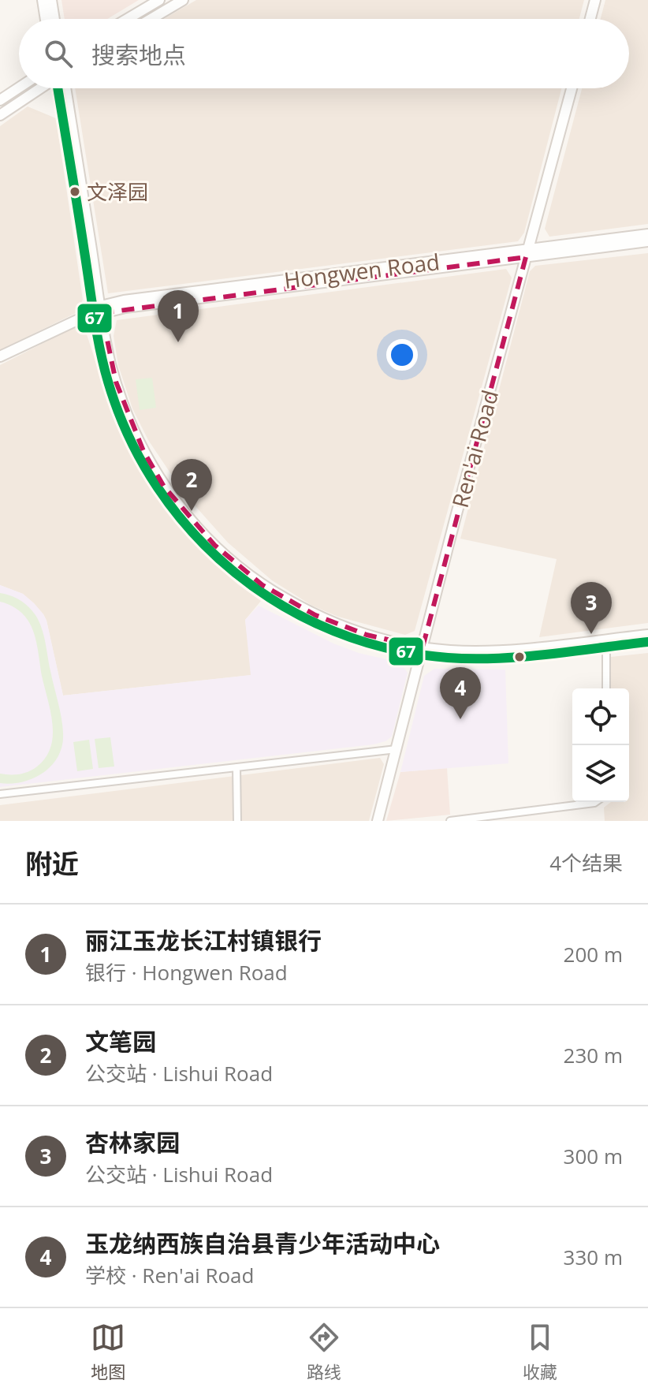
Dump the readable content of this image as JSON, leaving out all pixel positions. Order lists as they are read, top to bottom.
{
  "streets": {
    "street": ["Hongwen Road", "Ren'ai Road"]
  },
  "crossings": [
    ["Hongwen Road", "Ren'ai Road"]
  ],
  "places": ["文泽园"],
  "lines": ["transit line 67"],
  "page": {
    "search": "搜索地点",
    "pins": [
      "1",
      "2",
      "3",
      "4"
    ],
    "heading": ["附近", "4个结果"],
    "list": [
      {
        "mark": "1",
        "name": "丽江玉龙长江村镇银行",
        "note": "银行 · Hongwen Road",
        "value": "200 m"
      },
      {
        "mark": "2",
        "name": "文笔园",
        "note": "公交站 · Lishui Road",
        "value": "230 m"
      },
      {
        "mark": "3",
        "name": "杏林家园",
        "note": "公交站 · Lishui Road",
        "value": "300 m"
      },
      {
        "mark": "4",
        "name": "玉龙纳西族自治县青少年活动中心",
        "note": "学校 · Ren'ai Road",
        "value": "330 m"
      }
    ],
    "nav": ["地图", "路线", "收藏"]
  }
}
